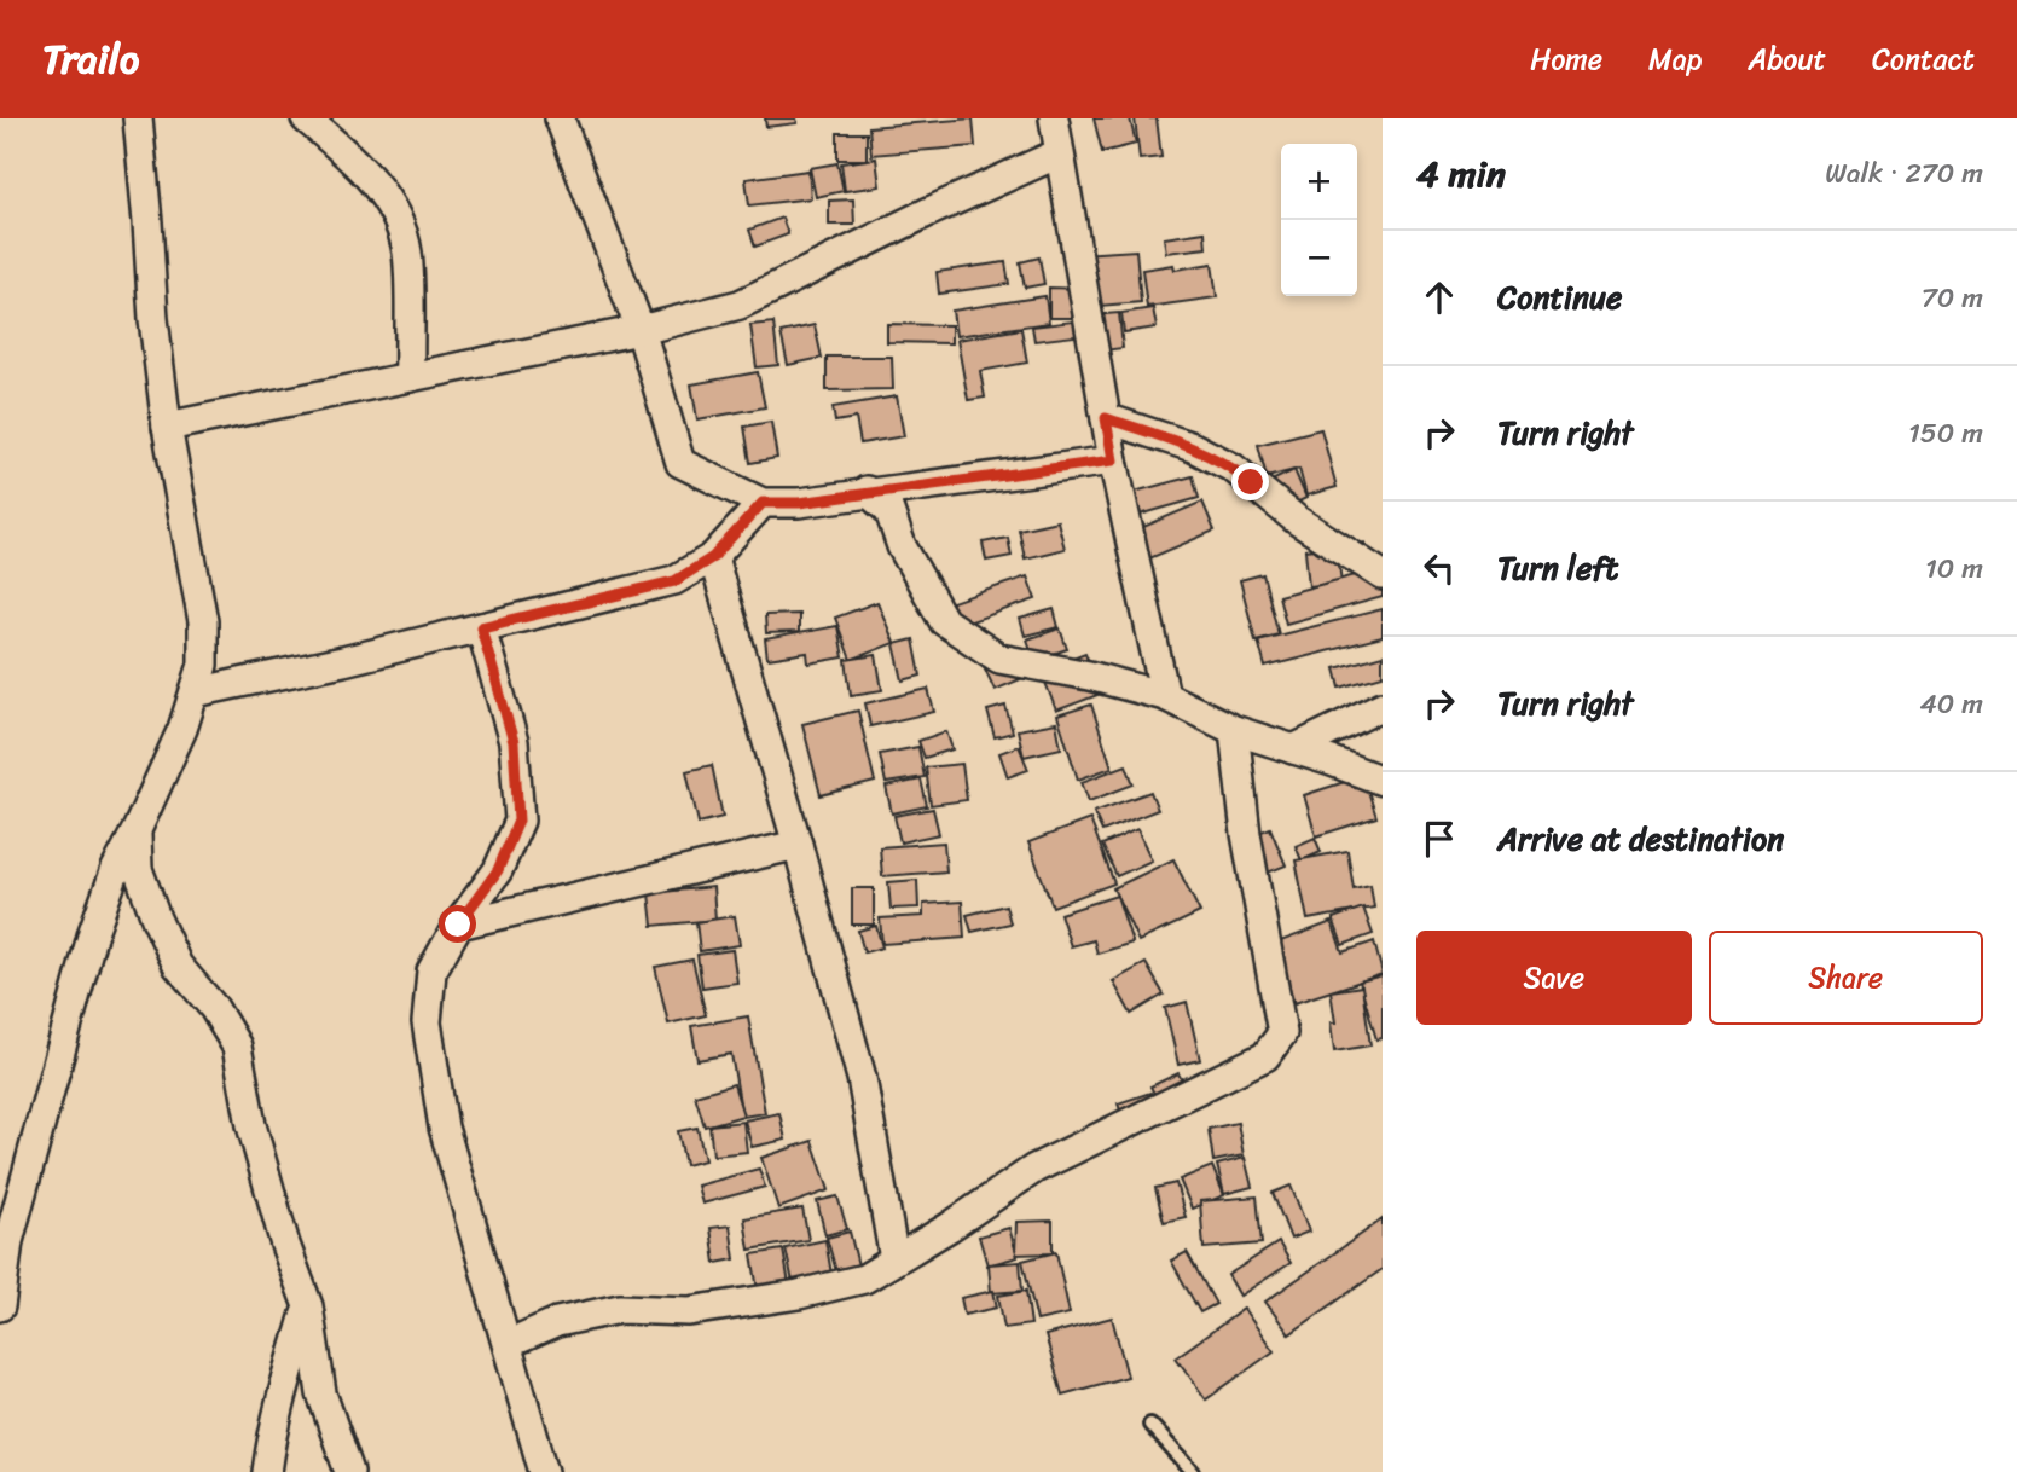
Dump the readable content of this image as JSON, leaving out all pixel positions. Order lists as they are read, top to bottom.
{
  "page": {
    "header": "Trailo",
    "nav": [
      "Home",
      "Map",
      "About",
      "Contact"
    ],
    "heading": ["4 min", "Walk · 270 m"],
    "map_buttons": ["+", "−"],
    "list": [
      ["Continue", "70 m"],
      ["Turn right", "150 m"],
      ["Turn left", "10 m"],
      ["Turn right", "40 m"],
      "Arrive at destination"
    ],
    "buttons": ["Save", "Share"]
  }
}
